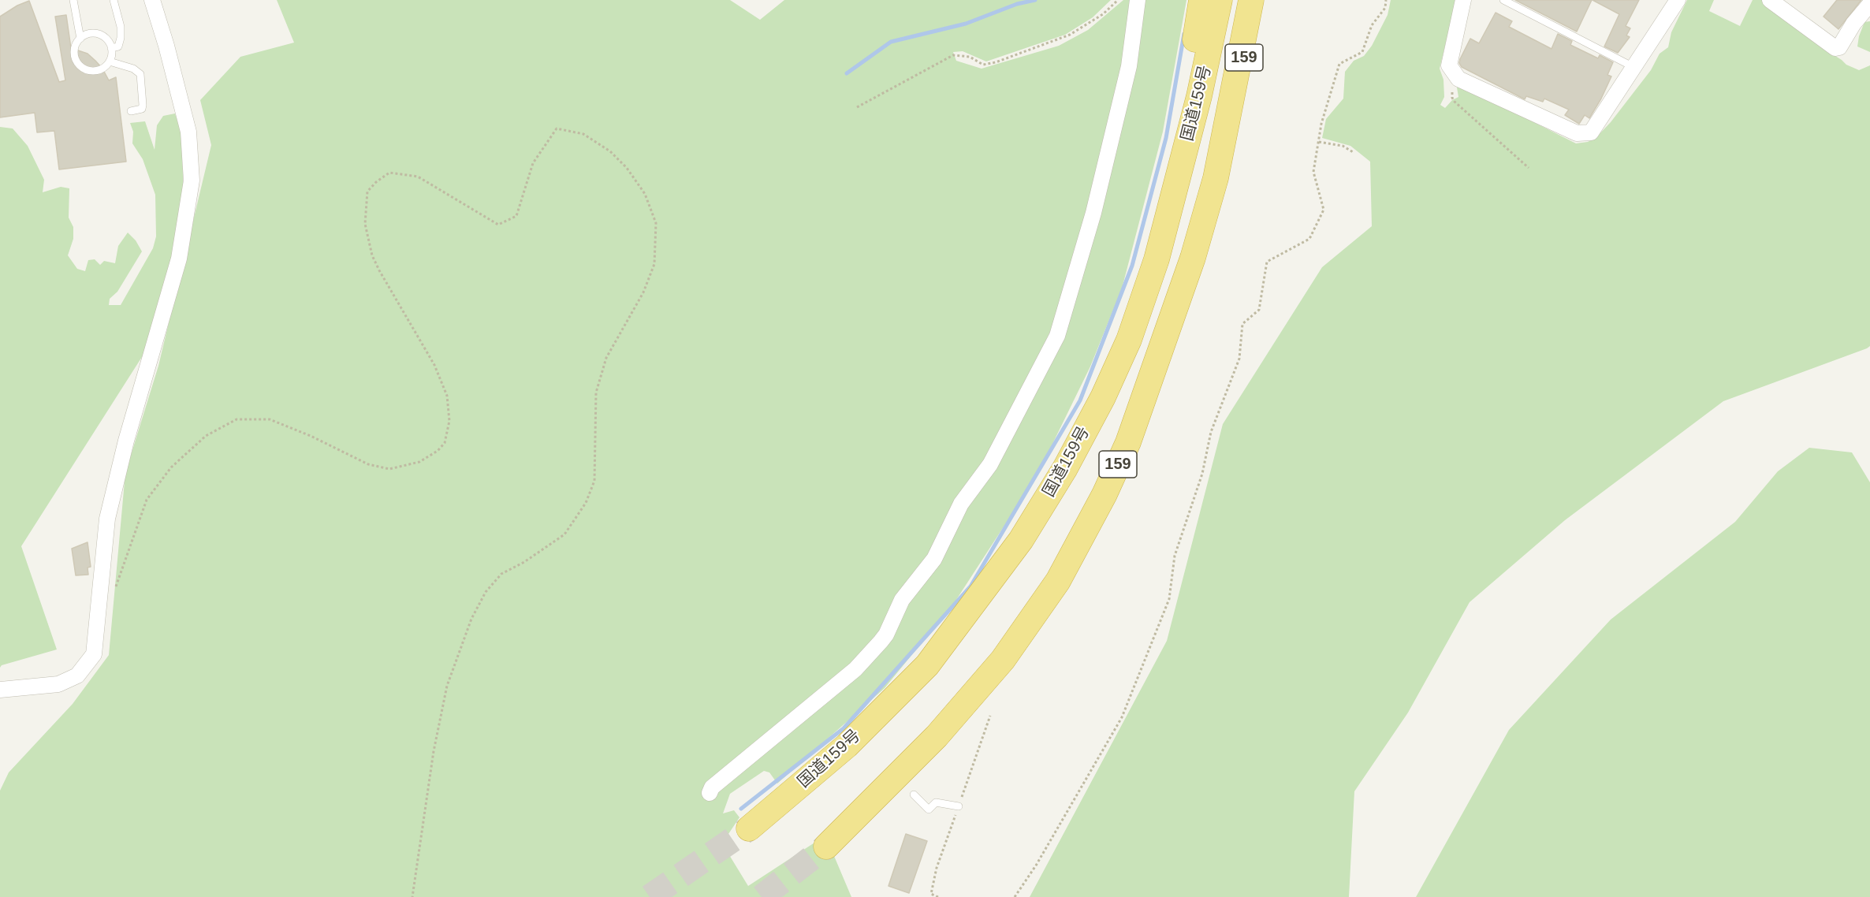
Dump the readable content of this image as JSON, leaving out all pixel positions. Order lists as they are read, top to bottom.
{
  "streets": {
    "highway": ["159", "国道159号"]
  },
  "crossings": [
    ["159", "国道159号"]
  ]
}
